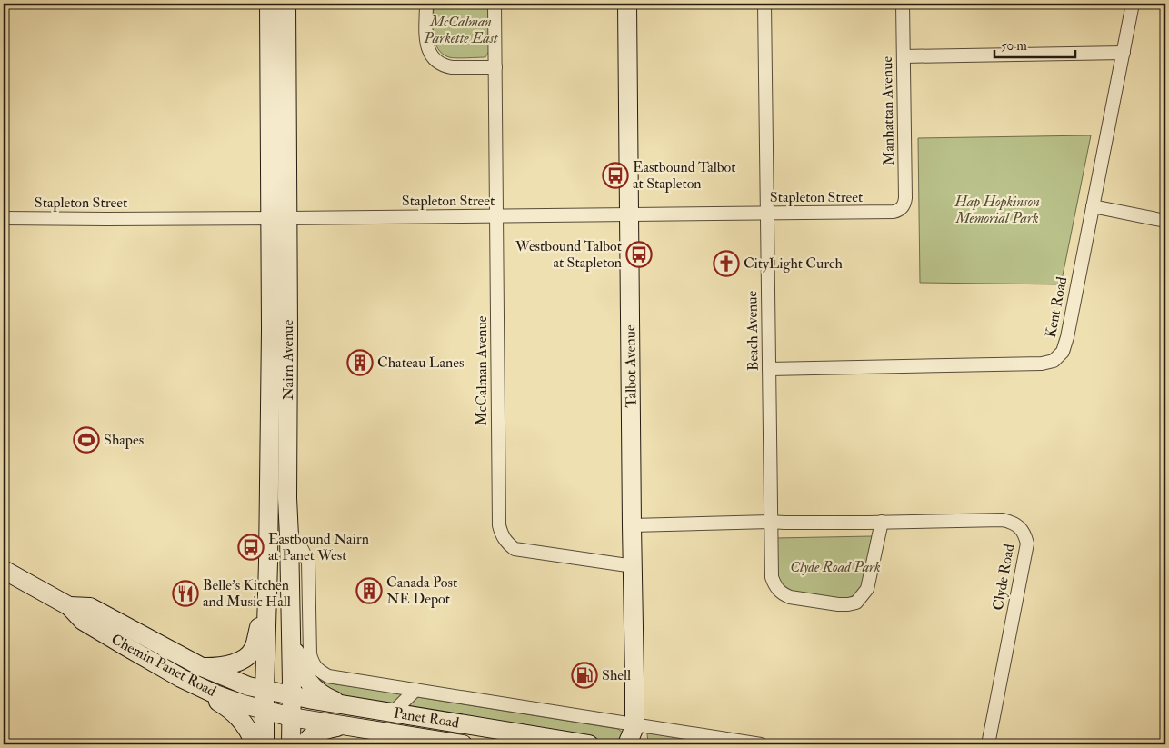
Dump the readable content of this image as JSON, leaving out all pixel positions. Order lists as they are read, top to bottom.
{
  "streets": {
    "main road": [
      "Nairn Avenue",
      "Talbot Avenue",
      "Chemin Panet Road",
      "Panet Road"
    ],
    "street": [
      "Manhattan Avenue",
      "Stapleton Street",
      "Kent Road",
      "Beach Avenue",
      "McCalman Avenue",
      "Clyde Road"
    ]
  },
  "crossings": [
    ["Manhattan Avenue", "Stapleton Street"],
    ["Stapleton Street", "Beach Avenue"],
    ["Stapleton Street", "Nairn Avenue"],
    ["Stapleton Street", "Talbot Avenue"],
    ["Stapleton Street", "McCalman Avenue"],
    ["Kent Road", "Beach Avenue"],
    ["Beach Avenue", "Clyde Road"],
    ["Nairn Avenue", "Chemin Panet Road"],
    ["Nairn Avenue", "Panet Road"],
    ["Talbot Avenue", "McCalman Avenue"],
    ["Talbot Avenue", "Clyde Road"],
    ["Chemin Panet Road", "Panet Road"]
  ],
  "parks": ["McCalman Parkette East", "Hap Hopkinson Memorial Park", "Clyde Road Park"],
  "places": {
    "bus stop": ["Eastbound Talbot at Stapleton", "Westbound Talbot at Stapleton", "Eastbound Nairn at Panet West"],
    "church": ["CityLight Curch"],
    "building": ["Chateau Lanes", "Canada Post NE Depot"],
    "sports": ["Shapes"],
    "restaurant": ["Belle's Kitchen and Music Hall"],
    "fuel station": ["Shell"]
  },
  "scale_bar": "50 m"
}
